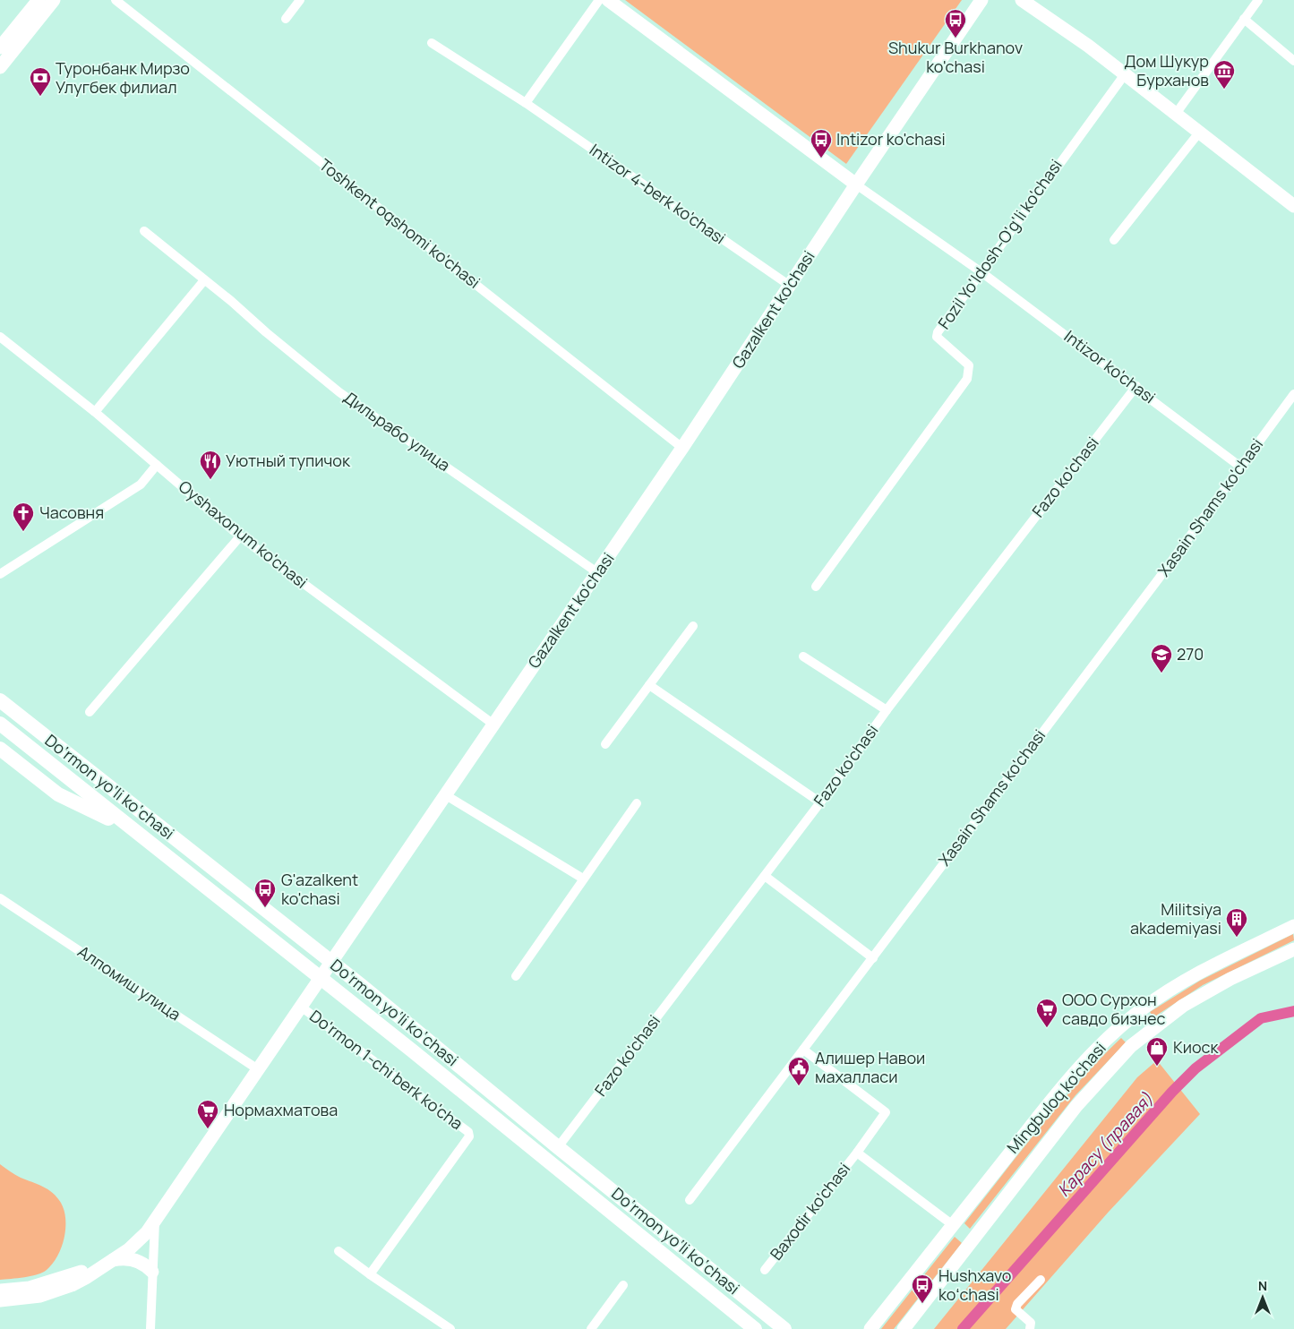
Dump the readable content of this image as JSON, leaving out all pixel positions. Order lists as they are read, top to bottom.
{
  "streets": {
    "main road": [
      "Gazalkent ko'chasi",
      "Intizor ko'chasi",
      "Do‘rmon yo‘li ko‘chasi",
      "Mingbuloq ko'chasi"
    ],
    "street": [
      "Intizor 4-berk ko'chasi",
      "Toshkent oqshomi ko'chasi",
      "Fozil Yo'ldosh-O'g'li ko'chasi",
      "Дильрабо улица",
      "Fazo ko'chasi",
      "Xasain Shams ko'chasi",
      "Oyshaxonum ko'chasi",
      "Алпомиш улица",
      "Do'rmon 1-chi berk ko'cha",
      "Baxodir ko'chasi"
    ]
  },
  "crossings": [
    ["Intizor 4-berk ko'chasi", "Gazalkent ko'chasi"],
    ["Toshkent oqshomi ko'chasi", "Gazalkent ko'chasi"],
    ["Fozil Yo'ldosh-O'g'li ko'chasi", "Intizor ko'chasi"],
    ["Gazalkent ko'chasi", "Intizor ko'chasi"],
    ["Gazalkent ko'chasi", "Дильрабо улица"],
    ["Gazalkent ko'chasi", "Oyshaxonum ko'chasi"],
    ["Gazalkent ko'chasi", "Do‘rmon yo‘li ko‘chasi"],
    ["Gazalkent ko'chasi", "Алпомиш улица"],
    ["Gazalkent ko'chasi", "Do'rmon 1-chi berk ko'cha"],
    ["Intizor ko'chasi", "Fazo ko'chasi"],
    ["Intizor ko'chasi", "Xasain Shams ko'chasi"],
    ["Fazo ko'chasi", "Do‘rmon yo‘li ko‘chasi"],
    ["Xasain Shams ko'chasi", "Baxodir ko'chasi"]
  ],
  "water": ["Карасу (правая)"],
  "places": {
    "bus stop": [
      "Shukur Burkhanov ko'chasi",
      "Intizor ko'chasi",
      "G'azalkent ko'chasi",
      "Hushxavo koʻchasi"
    ],
    "museum": ["Дом Шукур Бурханов"],
    "bank": ["Туронбанк Мирзо Улугбек филиал"],
    "restaurant": ["Уютный тупичок"],
    "church": ["Часовня"],
    "school or university": ["270"],
    "building": ["Militsiya akademiyasi"],
    "supermarket": ["ООО Сурхон савдо бизнес", "Нормахматова"],
    "shop": ["Киоск"],
    "public building": ["Алишер Навои махалласи"]
  },
  "north": "top"
}
